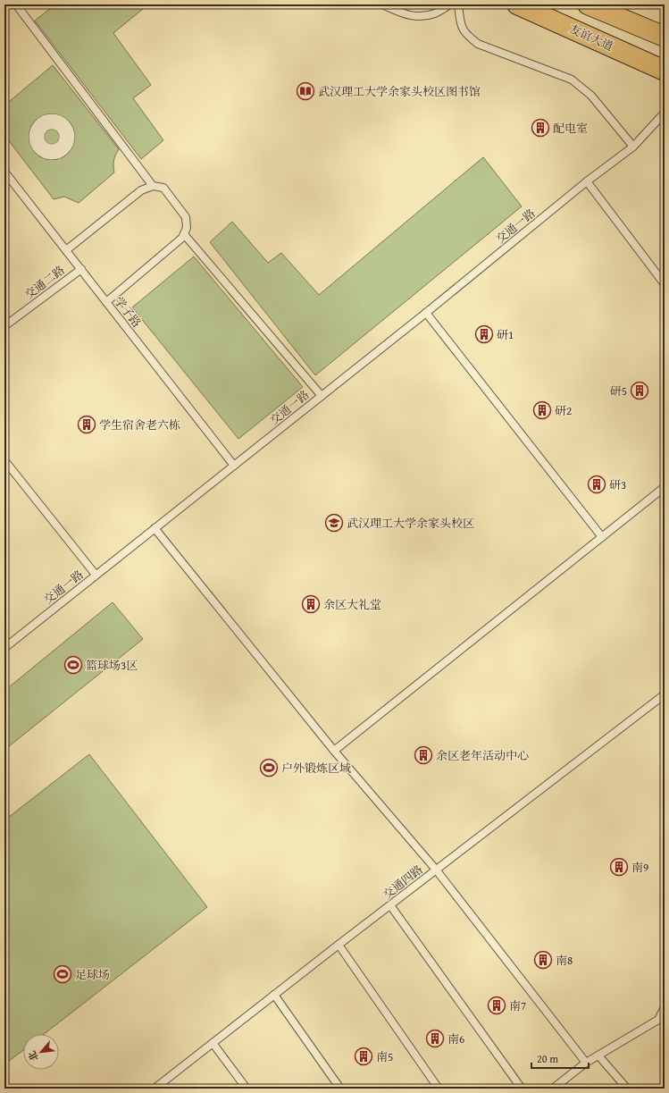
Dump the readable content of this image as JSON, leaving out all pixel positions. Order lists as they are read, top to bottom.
{
  "streets": {
    "main road": ["友谊大道"],
    "lane": [
      "交通一路",
      "交通二路",
      "学子路",
      "交通四路"
    ]
  },
  "crossings": [
    ["交通一路", "学子路"],
    ["交通二路", "学子路"]
  ],
  "places": {
    "library": ["武汉理工大学余家头校区图书馆"],
    "building": [
      "配电室",
      "研1",
      "研5",
      "研2",
      "学生宿舍老六栋",
      "研3",
      "余区大礼堂",
      "余区老年活动中心",
      "南9",
      "南8",
      "南7",
      "南6",
      "南5"
    ],
    "school or university": ["武汉理工大学余家头校区"],
    "sports": ["篮球场3区", "户外锻炼区域", "足球场"]
  },
  "scale_bar": "20 m",
  "north": "bottom left"
}
